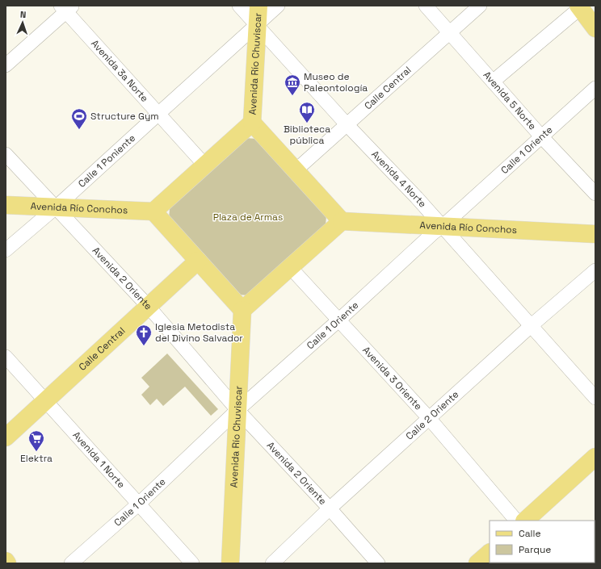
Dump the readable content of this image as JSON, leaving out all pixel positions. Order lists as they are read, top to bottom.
{
  "streets": {
    "main road": ["Avenida Río Chuviscar", "Calle Central", "Avenida Río Conchos"],
    "street": [
      "Avenida 3a Norte",
      "Avenida 5 Norte",
      "Calle 1 Oriente",
      "Calle 1 Poniente",
      "Avenida 4 Norte",
      "Avenida 2 Oriente",
      "Avenida 3 Oriente",
      "Calle 2 Oriente",
      "Avenida 1 Norte"
    ]
  },
  "crossings": [
    ["Avenida Río Chuviscar", "Calle 1 Oriente"],
    ["Avenida Río Chuviscar", "Calle 1 Poniente"],
    ["Avenida Río Chuviscar", "Avenida 4 Norte"],
    ["Avenida Río Chuviscar", "Avenida 2 Oriente"],
    ["Avenida 3a Norte", "Calle 1 Poniente"],
    ["Calle Central", "Avenida 5 Norte"],
    ["Calle Central", "Avenida 4 Norte"],
    ["Calle Central", "Avenida 2 Oriente"],
    ["Calle Central", "Avenida 1 Norte"],
    ["Avenida 5 Norte", "Calle 1 Oriente"],
    ["Calle 1 Oriente", "Avenida 4 Norte"],
    ["Calle 1 Oriente", "Avenida Río Conchos"],
    ["Calle 1 Oriente", "Avenida 2 Oriente"],
    ["Calle 1 Oriente", "Avenida 3 Oriente"],
    ["Calle 1 Oriente", "Avenida 1 Norte"],
    ["Calle 1 Poniente", "Avenida 4 Norte"],
    ["Calle 1 Poniente", "Avenida Río Conchos"],
    ["Calle 1 Poniente", "Avenida 2 Oriente"],
    ["Avenida 4 Norte", "Avenida Río Conchos"],
    ["Avenida 4 Norte", "Calle 2 Oriente"],
    ["Avenida Río Conchos", "Avenida 2 Oriente"],
    ["Avenida 2 Oriente", "Calle 2 Oriente"],
    ["Avenida 3 Oriente", "Calle 2 Oriente"]
  ],
  "parks": ["Plaza de Armas"],
  "places": {
    "museum": ["Museo de Paleontología"],
    "library": ["Biblioteca pública"],
    "sports": ["Structure Gym"],
    "church": ["Iglesia Metodista del Divino Salvador"],
    "supermarket": ["Elektra"]
  },
  "legend": ["Calle", "Parque"],
  "north": "top"
}
